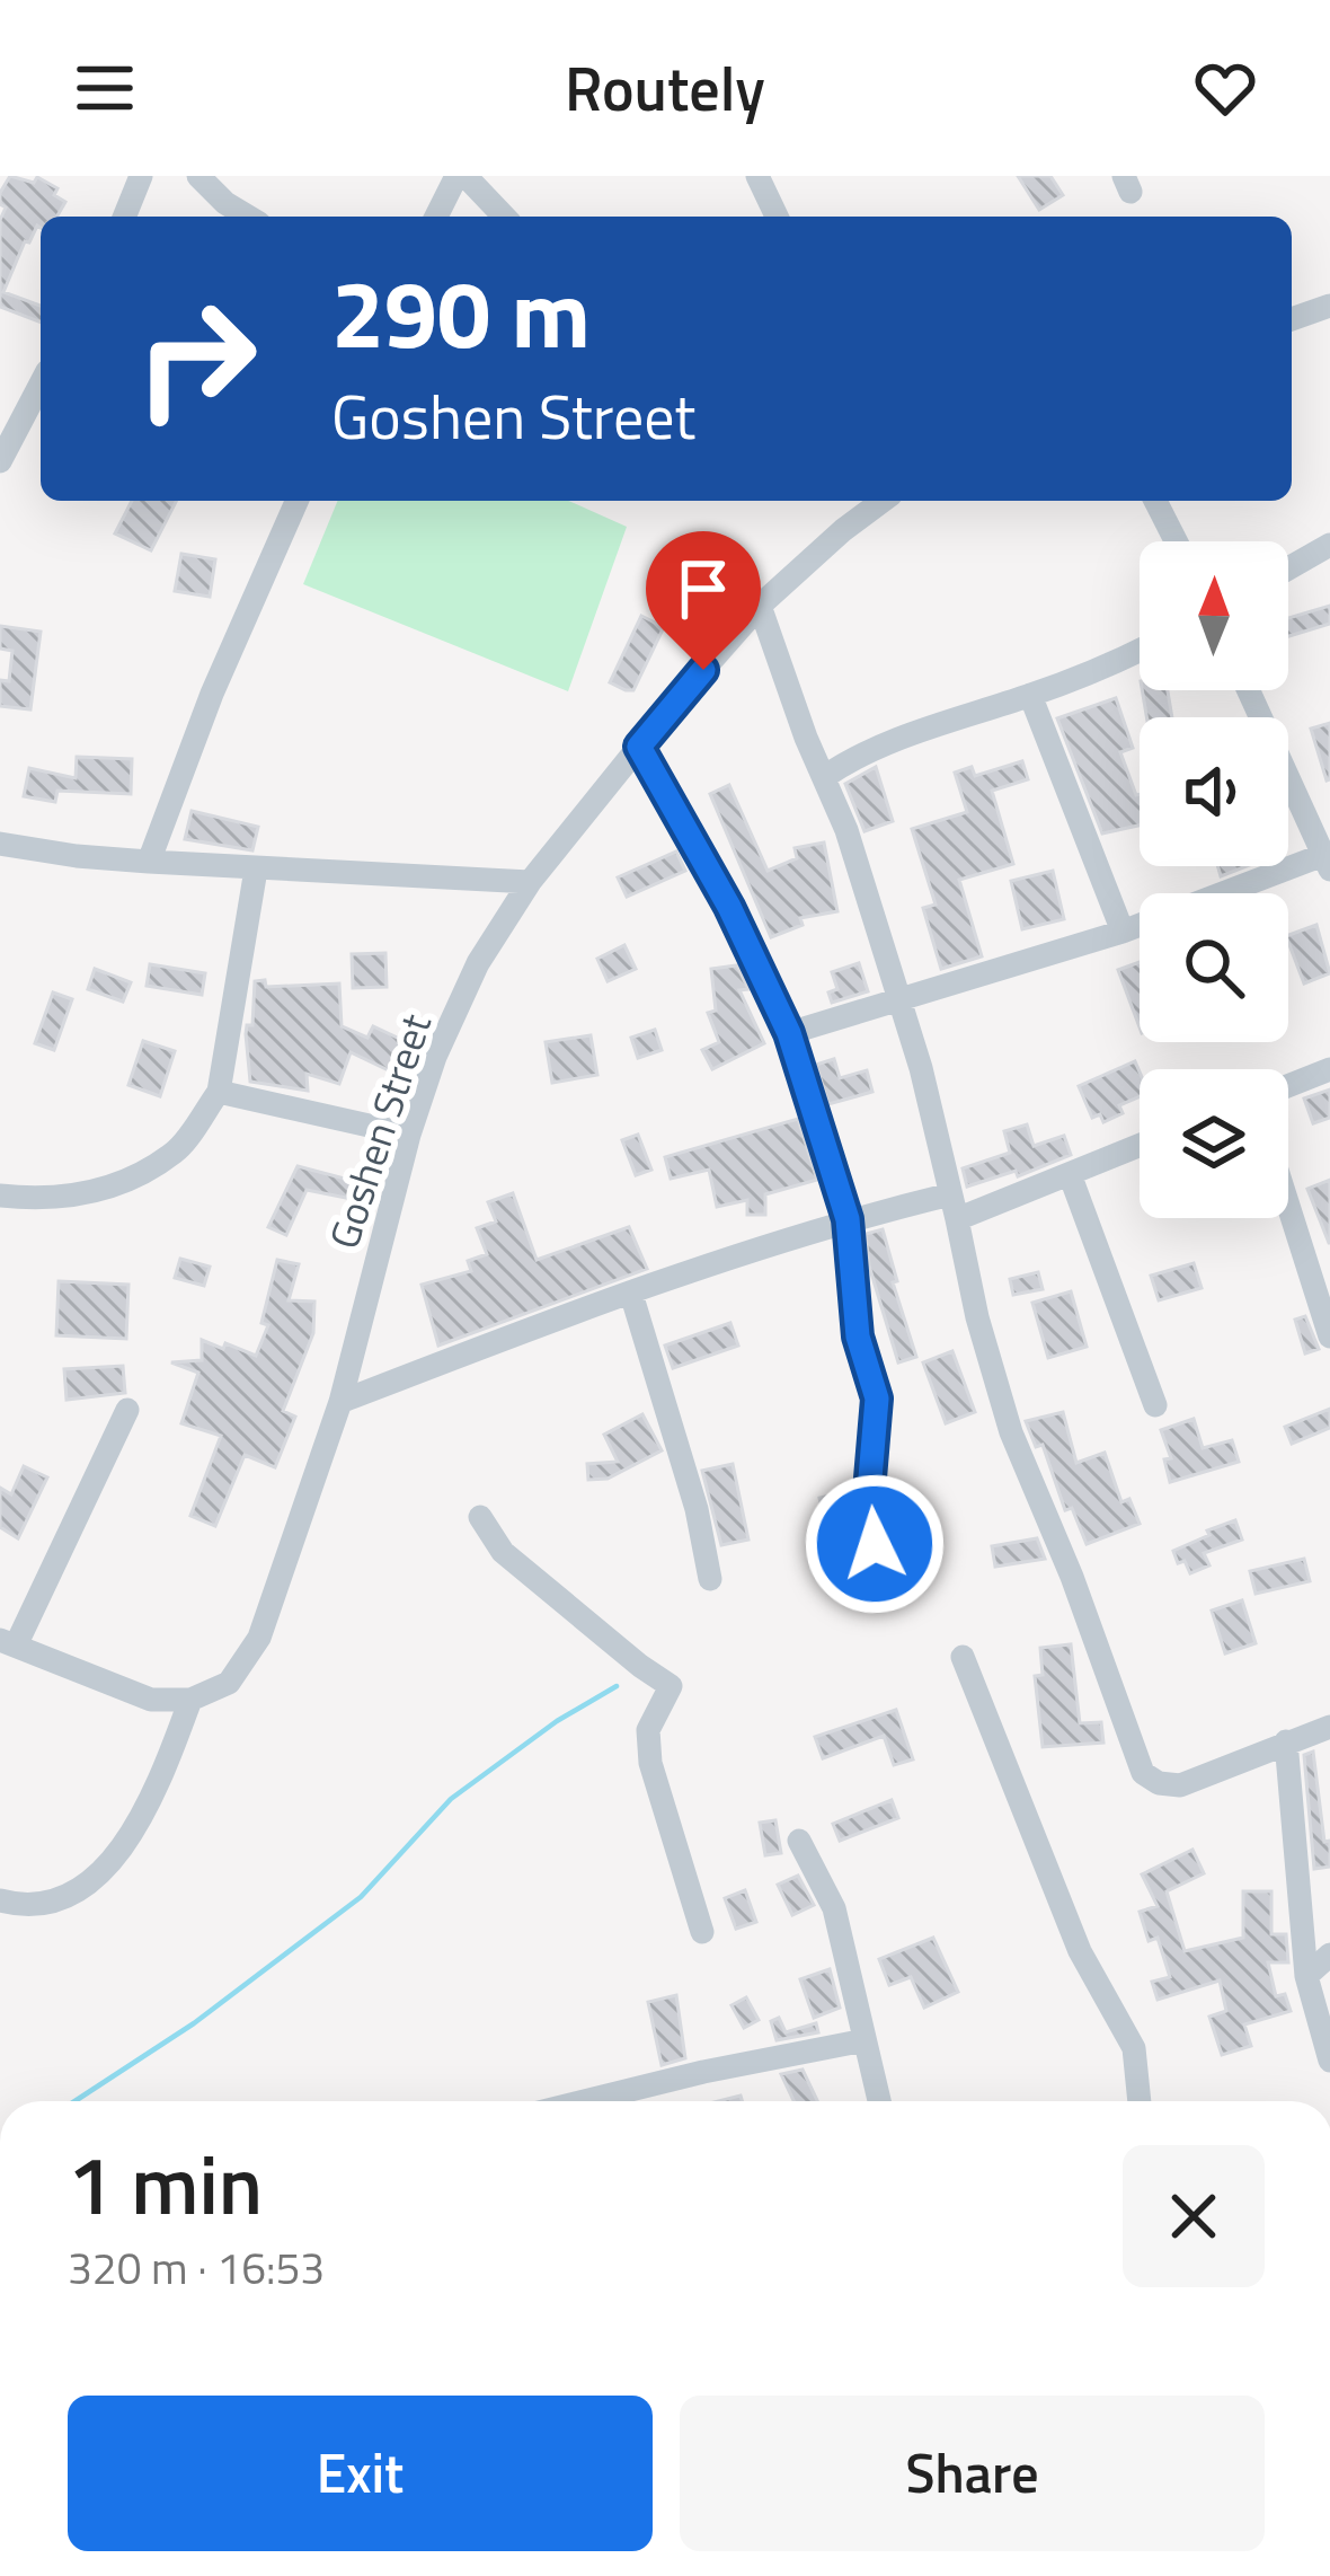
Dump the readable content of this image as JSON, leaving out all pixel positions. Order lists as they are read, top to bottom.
{
  "streets": {
    "street": ["Goshen Street"]
  },
  "north": "top",
  "page": {
    "header": "Routely",
    "turn": ["290 m", "Goshen Street"],
    "heading": ["1 min", "320 m · 16:53"],
    "buttons": ["Exit", "Share"]
  }
}
